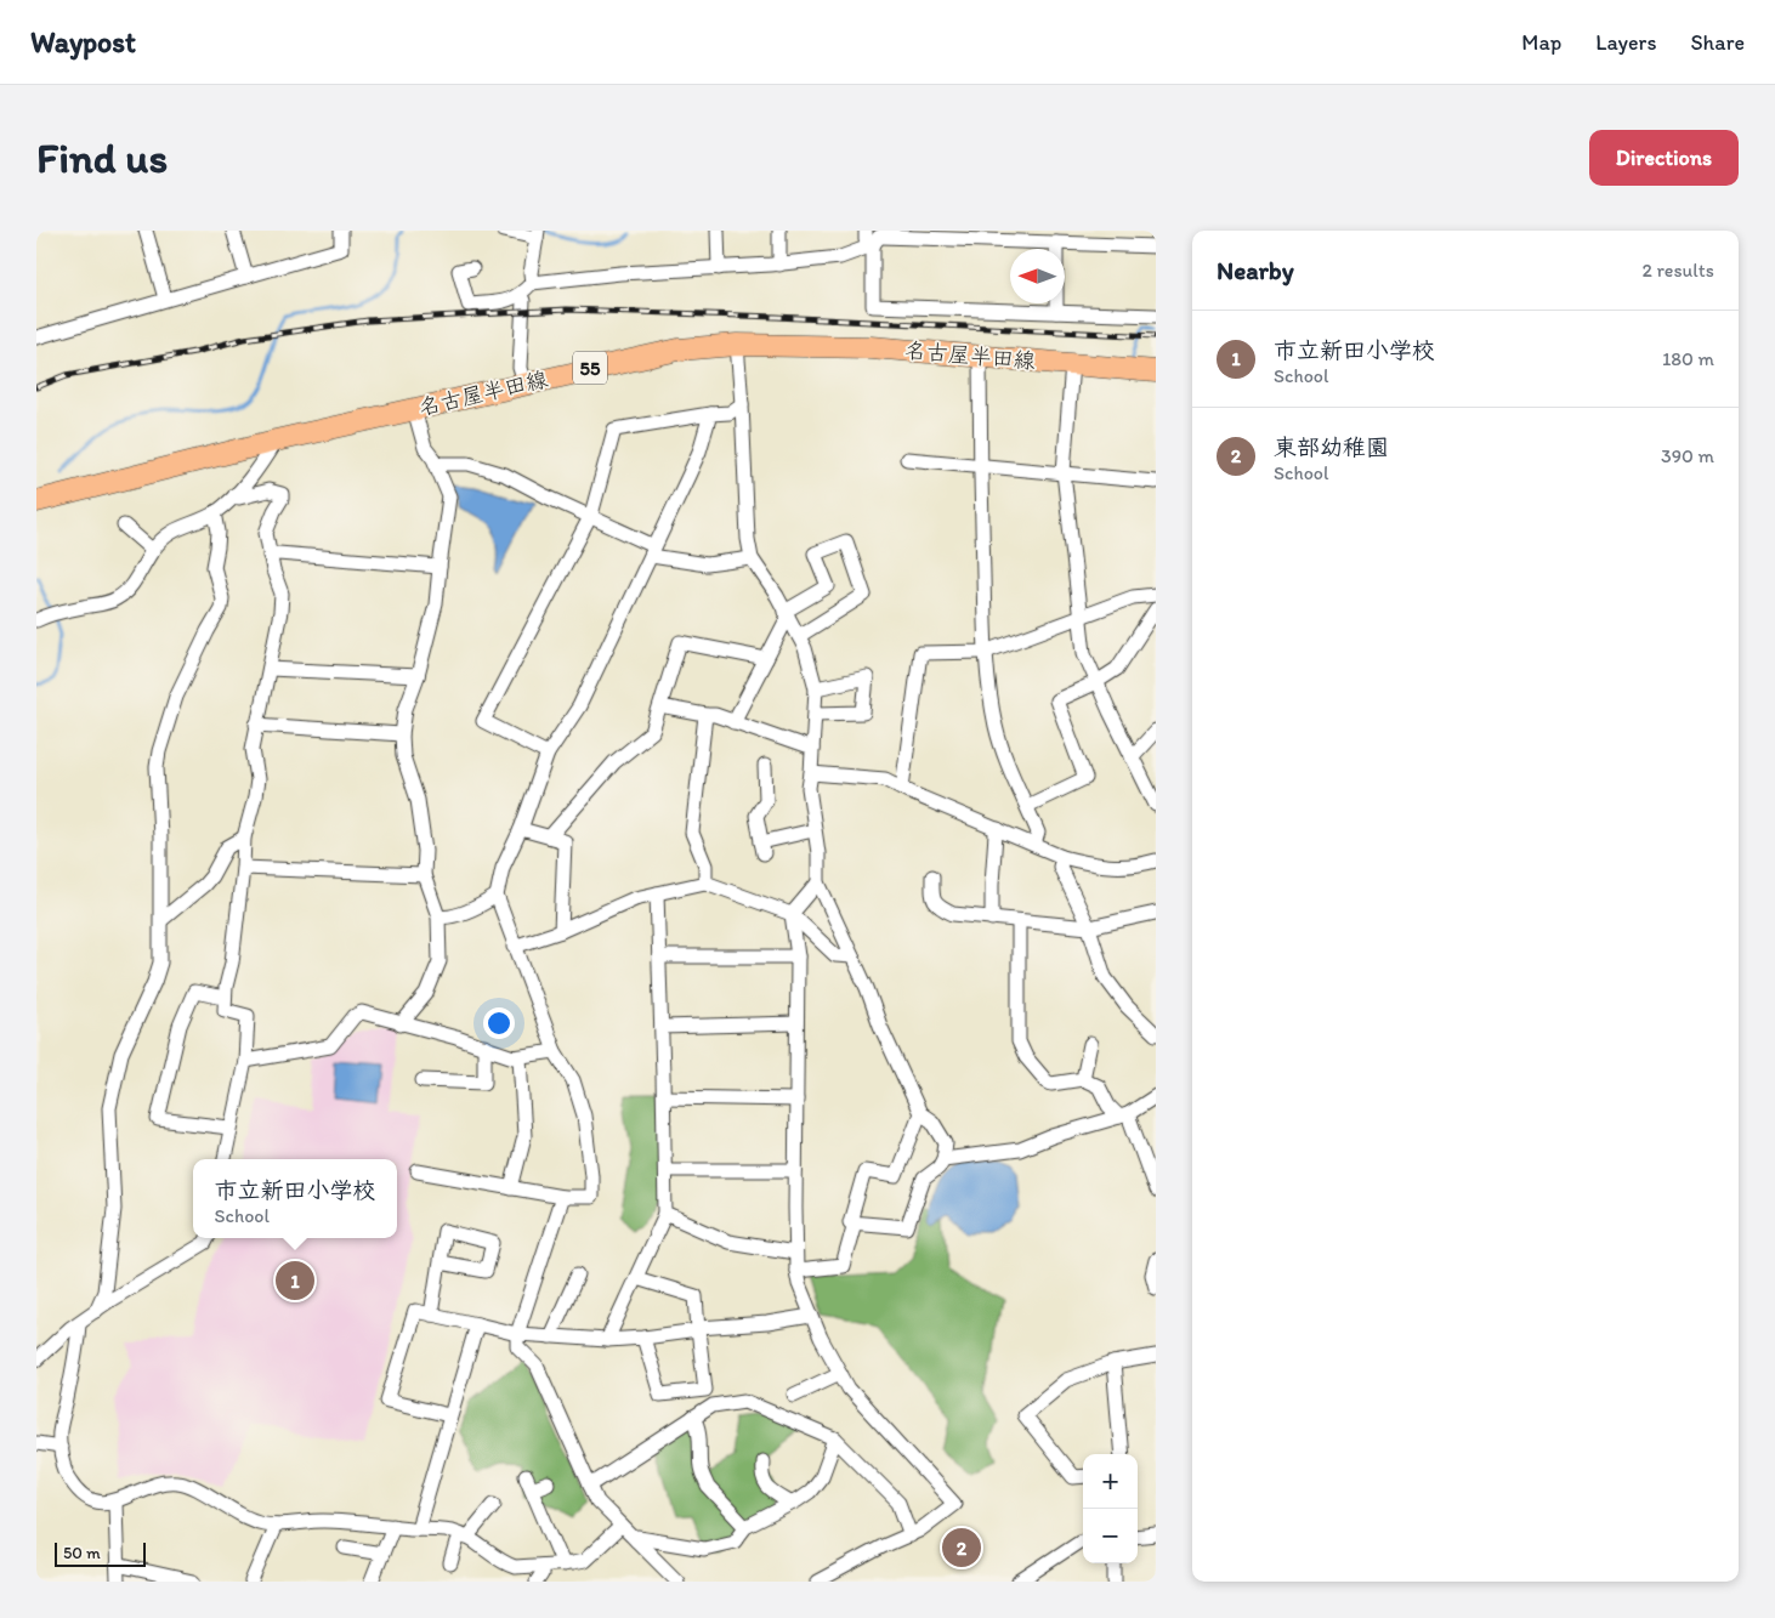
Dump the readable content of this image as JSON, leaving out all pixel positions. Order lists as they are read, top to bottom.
{
  "streets": {
    "main road": ["名古屋半田線", "55"]
  },
  "scale_bar": "50 m",
  "north": "left",
  "page": {
    "header": "Waypost",
    "nav": ["Map", "Layers", "Share"],
    "buttons": "Directions",
    "title": "Find us",
    "heading": ["Nearby", "2 results"],
    "list": [
      {
        "mark": "1",
        "name": "市立新田小学校",
        "note": "School",
        "value": "180 m"
      },
      {
        "mark": "2",
        "name": "東部幼稚園",
        "note": "School",
        "value": "390 m"
      }
    ],
    "popup": ["市立新田小学校", "School"],
    "pins": ["1", "2"],
    "map_buttons": ["+", "−"],
    "scale": "50 m"
  }
}
